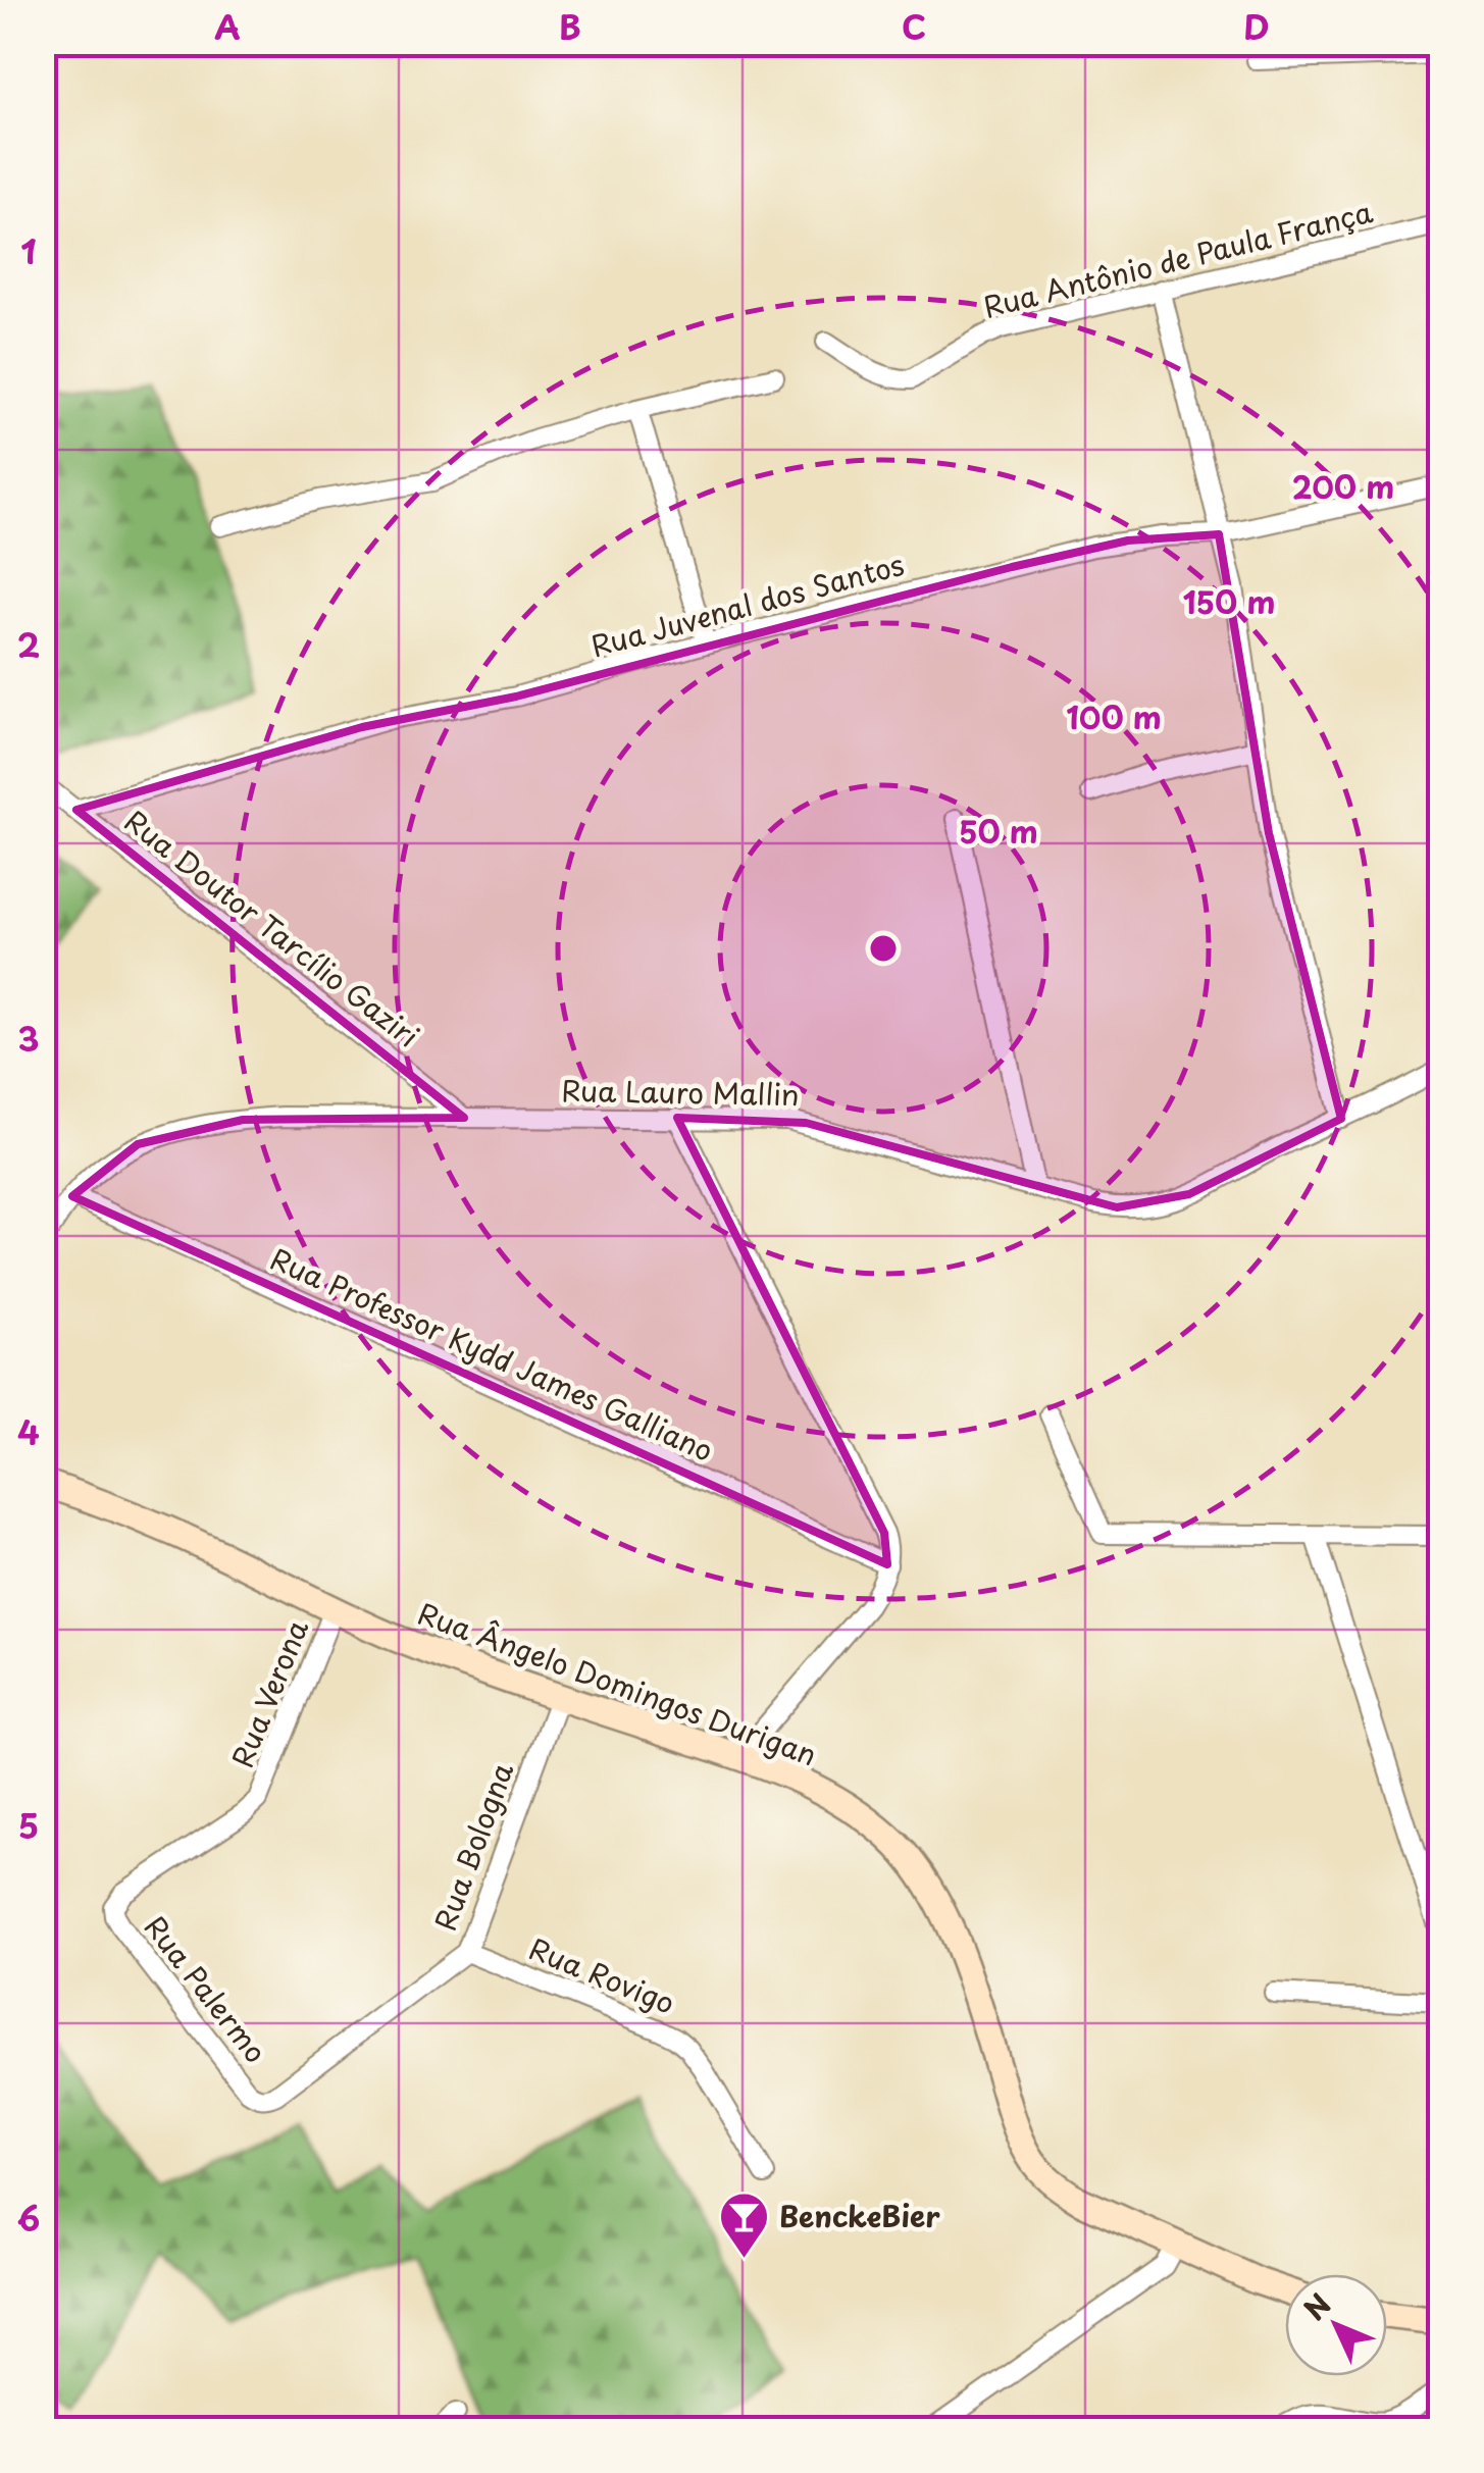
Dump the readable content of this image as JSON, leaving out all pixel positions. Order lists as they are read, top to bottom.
{
  "streets": {
    "street": [
      "Rua Antônio de Paula França",
      "Rua Juvenal dos Santos",
      "Rua Doutor Tarcílio Gaziri",
      "Rua Lauro Mallin",
      "Rua Professor Kydd James Galliano",
      "Rua Ângelo Domingos Durigan",
      "Rua Verona",
      "Rua Bologna",
      "Rua Rovigo",
      "Rua Palermo"
    ]
  },
  "crossings": [
    ["Rua Juvenal dos Santos", "Rua Doutor Tarcílio Gaziri"],
    ["Rua Doutor Tarcílio Gaziri", "Rua Lauro Mallin"],
    ["Rua Lauro Mallin", "Rua Professor Kydd James Galliano"],
    ["Rua Ângelo Domingos Durigan", "Rua Verona"],
    ["Rua Ângelo Domingos Durigan", "Rua Bologna"],
    ["Rua Verona", "Rua Palermo"],
    ["Rua Bologna", "Rua Rovigo"],
    ["Rua Bologna", "Rua Palermo"]
  ],
  "places": {
    "bar": ["BenckeBier"]
  },
  "north": "top left",
  "grid": {
    "columns": [
      "A",
      "B",
      "C",
      "D"
    ],
    "rows": [
      "1",
      "2",
      "3",
      "4",
      "5",
      "6"
    ]
  },
  "rings": [
    "200 m",
    "150 m",
    "100 m",
    "50 m"
  ]
}
